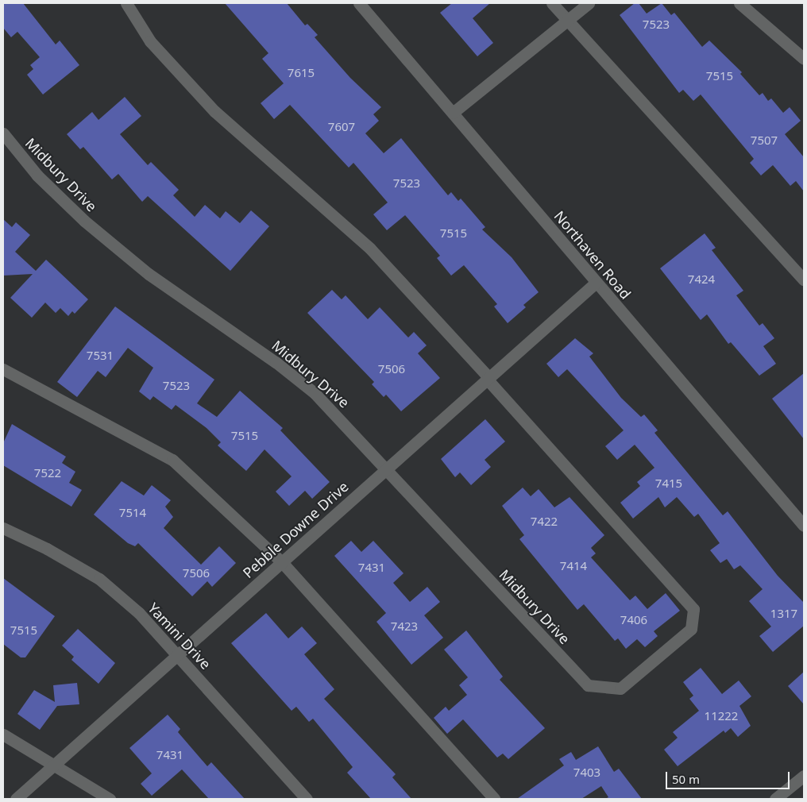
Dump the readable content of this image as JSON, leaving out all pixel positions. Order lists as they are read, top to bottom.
{
  "streets": {
    "street": [
      "Midbury Drive",
      "Northaven Road",
      "Pebble Downe Drive",
      "Yamini Drive"
    ]
  },
  "crossings": [
    ["Midbury Drive", "Pebble Downe Drive"],
    ["Northaven Road", "Pebble Downe Drive"],
    ["Pebble Downe Drive", "Yamini Drive"]
  ],
  "house_numbers": [
    "7523",
    "7615",
    "7515",
    "7607",
    "7507",
    "7523",
    "7515",
    "7424",
    "7531",
    "7506",
    "7523",
    "7515",
    "7522",
    "7415",
    "7514",
    "7422",
    "7414",
    "7431",
    "7506",
    "1317",
    "7406",
    "7423",
    "7515",
    "11222",
    "7431",
    "7403"
  ],
  "scale_bar": "50 m"
}
